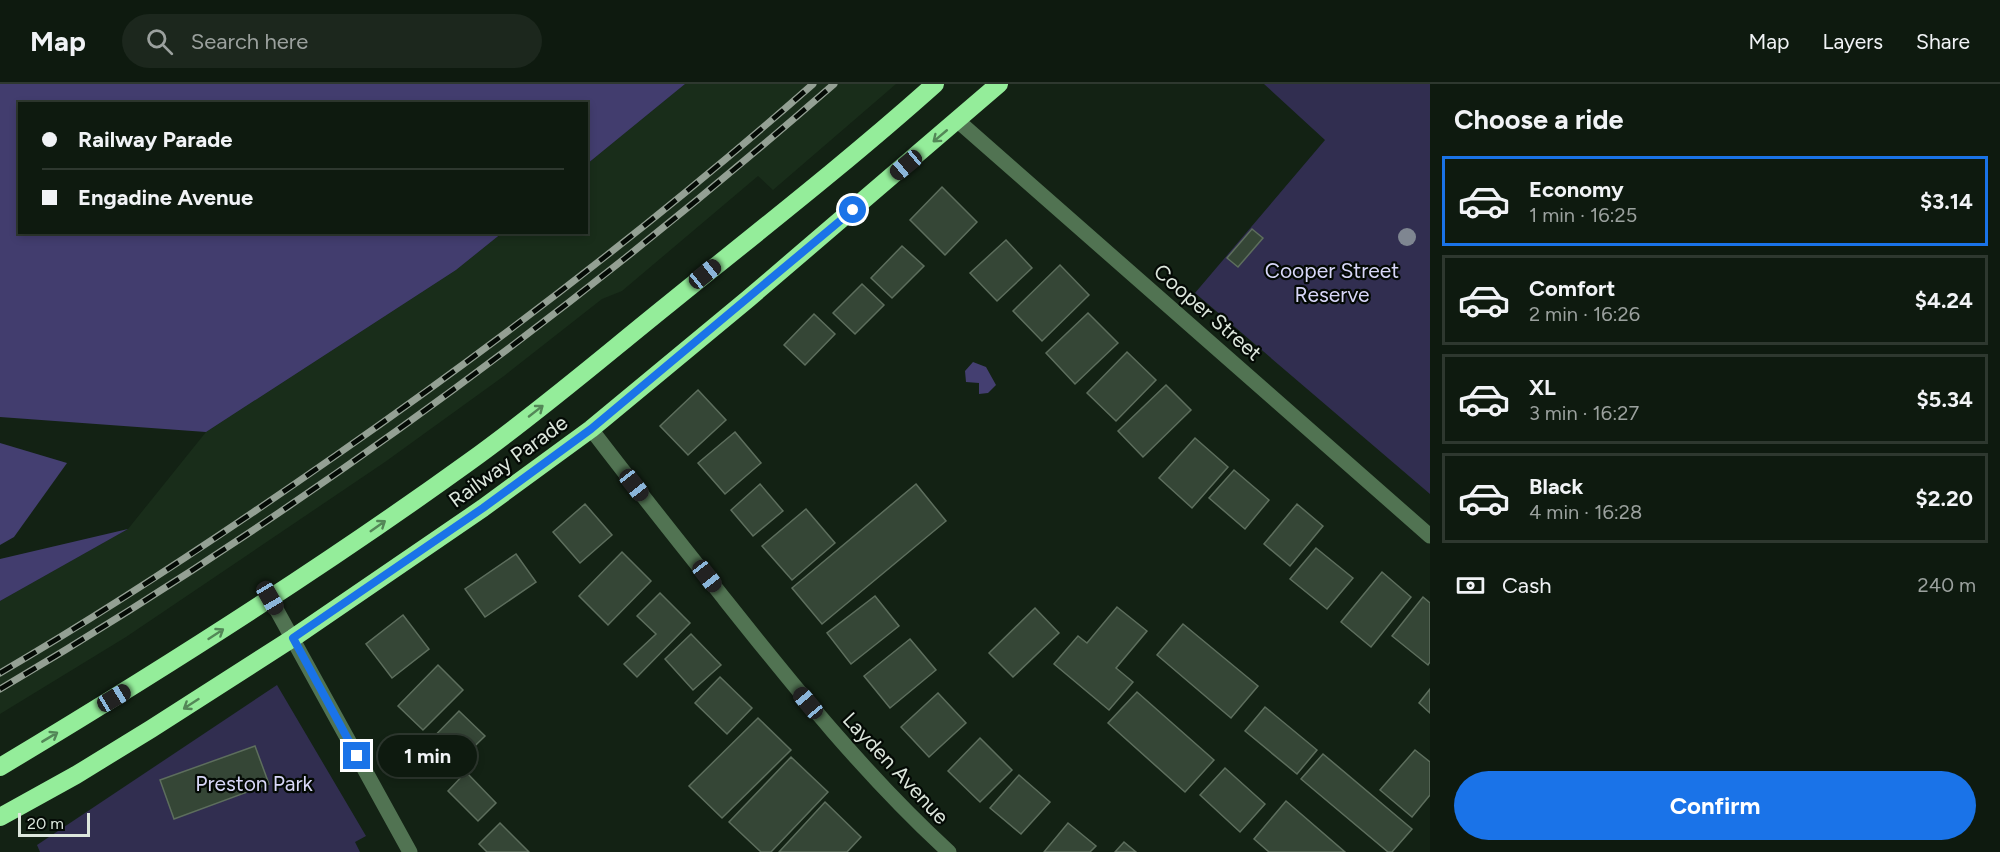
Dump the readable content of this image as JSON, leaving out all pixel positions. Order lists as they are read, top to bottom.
{
  "streets": {
    "highway": ["Railway Parade"],
    "street": ["Cooper Street", "Layden Avenue"]
  },
  "crossings": [
    ["Cooper Street", "Railway Parade"],
    ["Railway Parade", "Layden Avenue"]
  ],
  "parks": ["Cooper Street Reserve", "Preston Park"],
  "scale_bar": "20 m",
  "page": {
    "header": "Map",
    "search": "Search here",
    "nav": ["Map", "Layers", "Share"],
    "heading": "Choose a ride",
    "banner": ["Railway Parade", "Engadine Avenue"],
    "list": [
      {
        "name": "Economy",
        "note": "1 min · 16:25",
        "value": "$3.14"
      },
      {
        "name": "Comfort",
        "note": "2 min · 16:26",
        "value": "$4.24"
      },
      {
        "name": "XL",
        "note": "3 min · 16:27",
        "value": "$5.34"
      },
      {
        "name": "Black",
        "note": "4 min · 16:28",
        "value": "$2.20"
      }
    ],
    "pay": ["Cash", "240 m"],
    "bubble": "1 min",
    "buttons": "Confirm",
    "scale": "20 m"
  }
}
